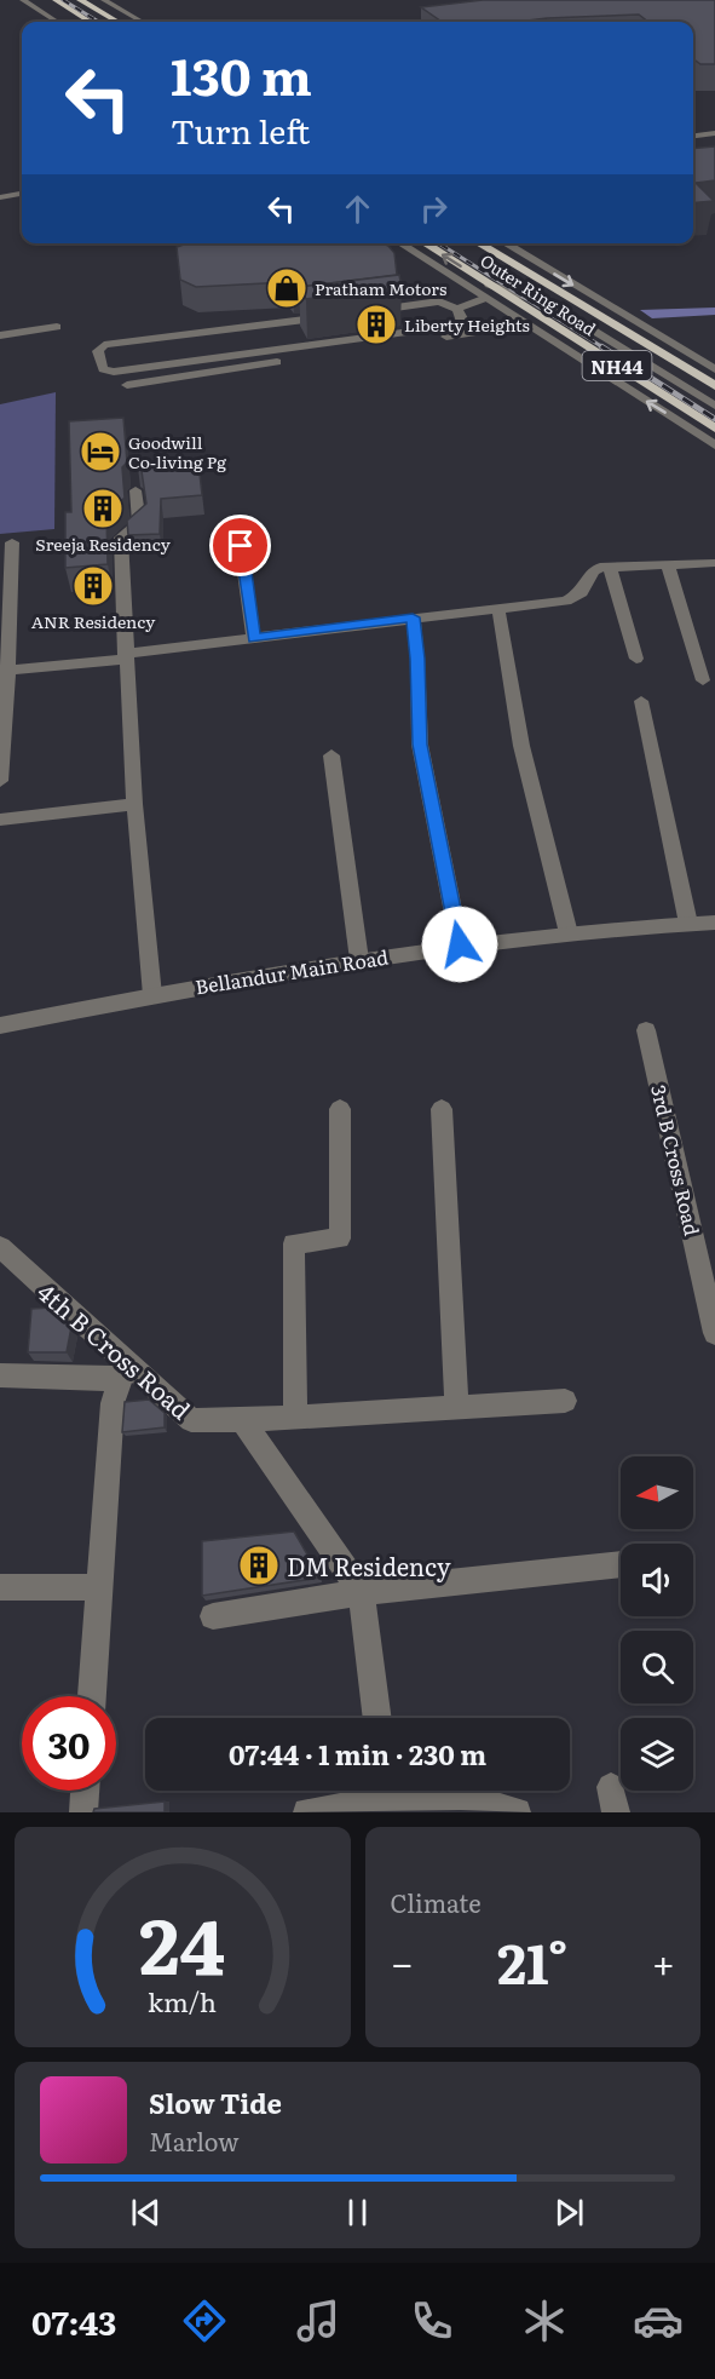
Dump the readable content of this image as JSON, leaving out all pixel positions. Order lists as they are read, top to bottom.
{
  "streets": {
    "highway": ["Outer Ring Road", "NH44"],
    "street": ["Bellandur Main Road", "3rd B Cross Road", "4th B Cross Road"]
  },
  "places": {
    "shop": ["Pratham Motors"],
    "building": [
      "Liberty Heights",
      "Sreeja Residency",
      "ANR Residency",
      "DM Residency"
    ],
    "hotel": ["Goodwill Co-living Pg"]
  },
  "north": "left",
  "page": {
    "turn": ["130 m", "Turn left"],
    "limit": "30",
    "trip": "07:44 · 1 min · 230 m",
    "tile": "Climate",
    "heat": ["−", "21°", "+"],
    "song": ["Slow Tide", "Marlow"],
    "tabs": "07:43",
    "gauge": ["24", "km/h"]
  }
}
